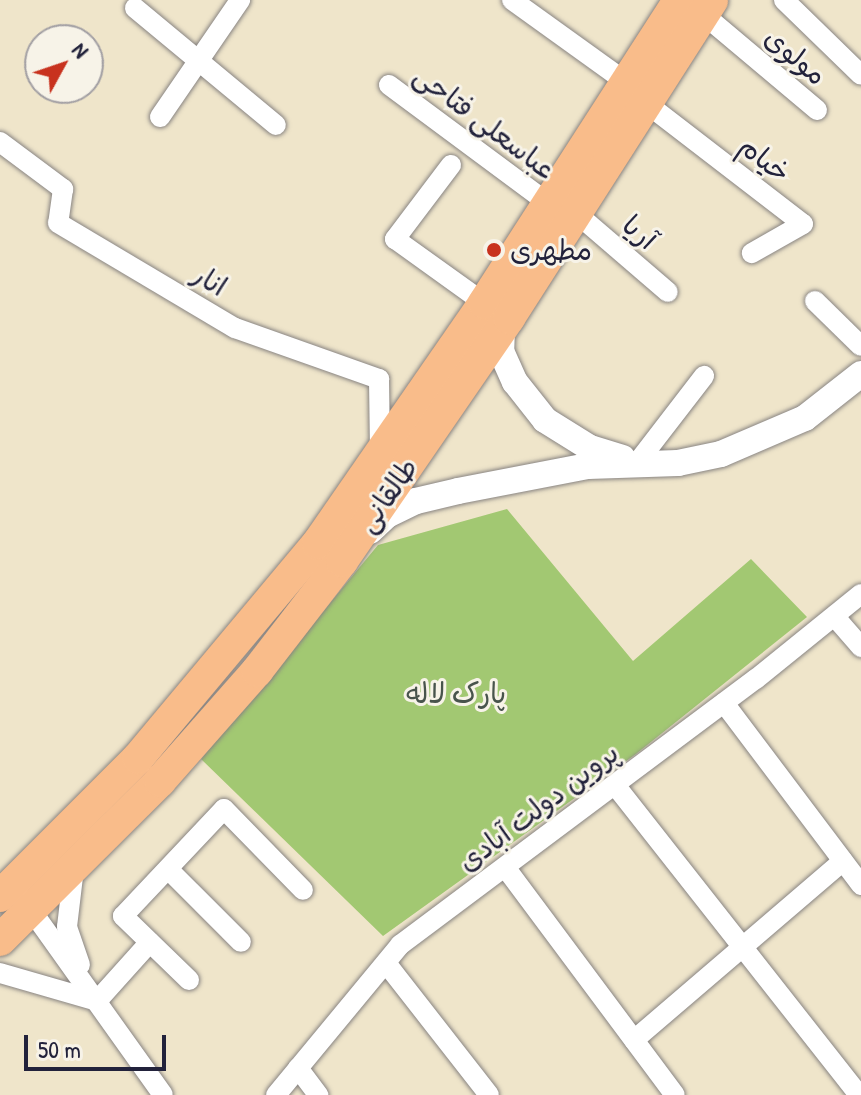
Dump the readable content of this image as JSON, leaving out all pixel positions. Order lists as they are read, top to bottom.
{
  "streets": {
    "main road": ["طالقانی"],
    "street": [
      "مولوی",
      "عباسعلی فتاحی",
      "خیام",
      "آریا",
      "انار",
      "پروین دولت آبادی"
    ]
  },
  "crossings": [
    ["مولوی", "طالقانی"],
    ["عباسعلی فتاحی", "آریا"],
    ["عباسعلی فتاحی", "طالقانی"],
    ["خیام", "طالقانی"],
    ["آریا", "طالقانی"],
    ["انار", "طالقانی"]
  ],
  "parks": ["پارک لاله"],
  "places": ["مطهری"],
  "scale_bar": "50 m",
  "north": "top right"
}
